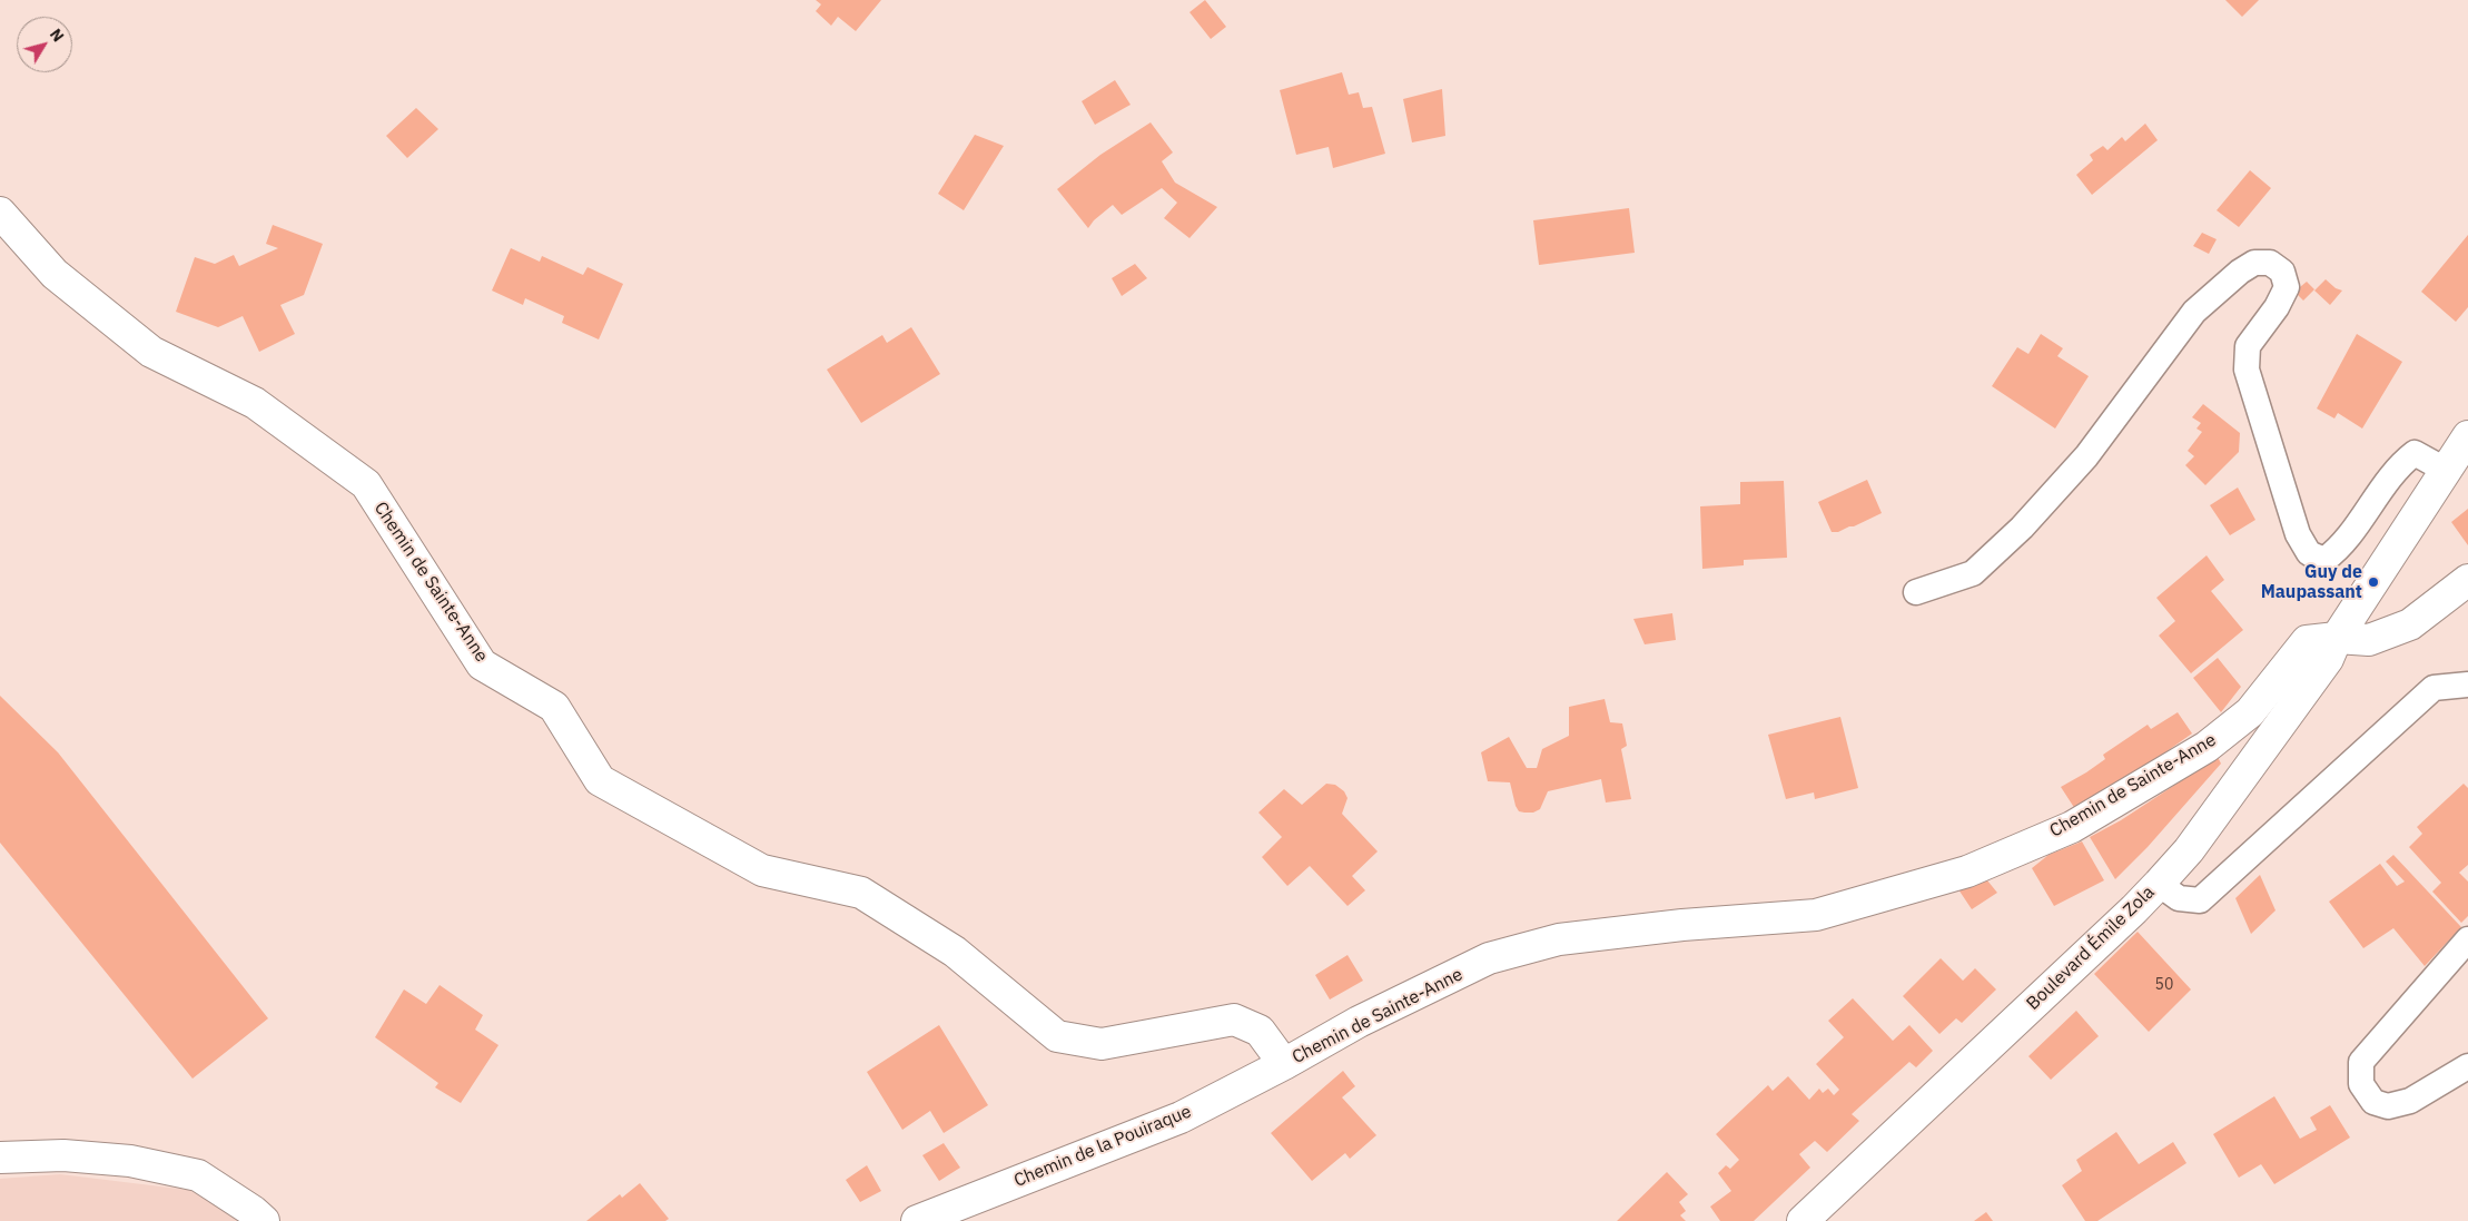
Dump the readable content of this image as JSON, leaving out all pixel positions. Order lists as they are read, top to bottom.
{
  "streets": {
    "street": ["Chemin de Sainte-Anne", "Boulevard Émile Zola", "Chemin de la Pouiraque"]
  },
  "crossings": [
    ["Chemin de Sainte-Anne", "Boulevard Émile Zola"],
    ["Chemin de Sainte-Anne", "Chemin de la Pouiraque"]
  ],
  "places": ["Guy de Maupassant"],
  "house_numbers": ["50"],
  "north": "top right"
}
